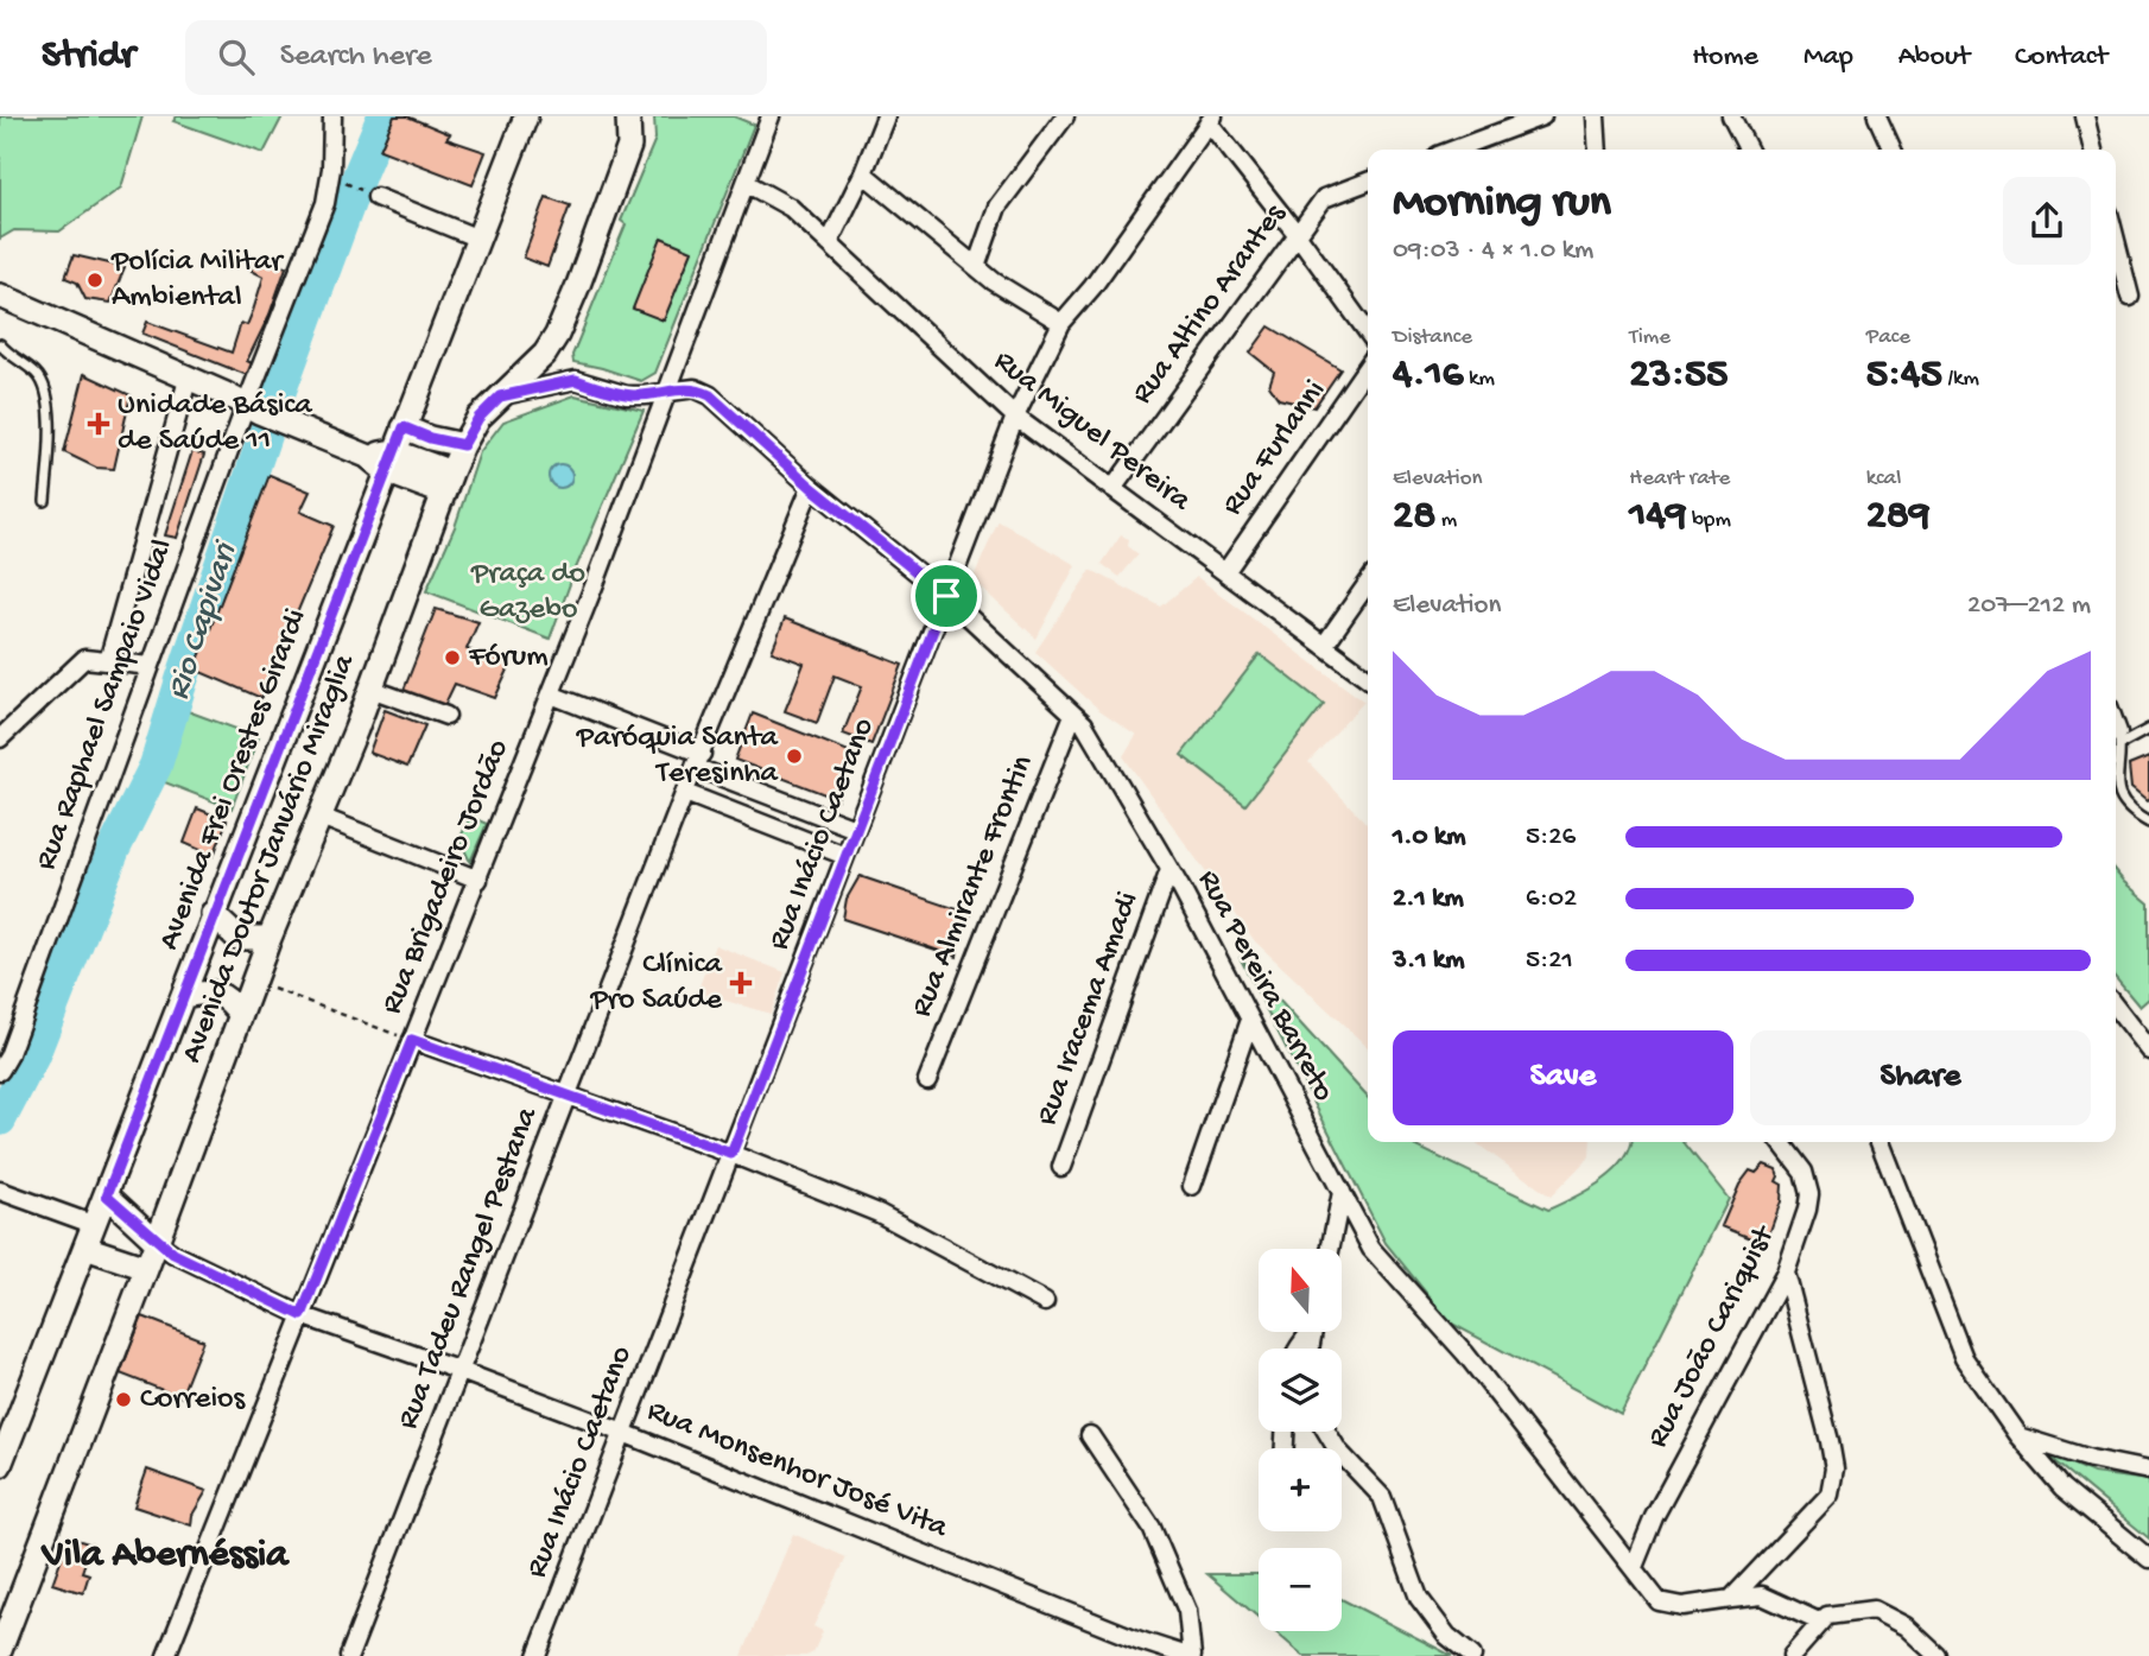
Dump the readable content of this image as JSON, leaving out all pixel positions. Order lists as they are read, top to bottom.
{
  "streets": {
    "main road": ["Avenida Frei Orestes Girardi", "Avenida Doutor Januário Miraglia"],
    "street": [
      "Rua Altino Arantes",
      "Rua Miguel Pereira",
      "Rua Furlanni",
      "Rua Raphael Sampaio Vidal",
      "Rua Inácio Caetano",
      "Rua Brigadeiro Jordão",
      "Rua Almirante Frontin",
      "Rua Pereira Barreto",
      "Rua Iracema Amadi",
      "Rua Tadeu Rangel Pestana",
      "Rua João Cariquist",
      "Rua Monsenhor José Vita"
    ]
  },
  "crossings": [
    ["Rua Altino Arantes", "Rua Miguel Pereira"],
    ["Rua Miguel Pereira", "Rua Furlanni"],
    ["Rua Miguel Pereira", "Rua Inácio Caetano"],
    ["Rua Miguel Pereira", "Rua Brigadeiro Jordão"],
    ["Rua Inácio Caetano", "Rua Pereira Barreto"],
    ["Rua Inácio Caetano", "Rua Monsenhor José Vita"],
    ["Avenida Doutor Januário Miraglia", "Rua Pereira Barreto"],
    ["Avenida Doutor Januário Miraglia", "Rua Monsenhor José Vita"],
    ["Rua Brigadeiro Jordão", "Rua Pereira Barreto"],
    ["Rua Brigadeiro Jordão", "Rua Monsenhor José Vita"],
    ["Rua Almirante Frontin", "Rua Pereira Barreto"],
    ["Rua Pereira Barreto", "Rua Iracema Amadi"],
    ["Rua Pereira Barreto", "Rua Tadeu Rangel Pestana"],
    ["Rua Pereira Barreto", "Rua João Cariquist"],
    ["Rua Tadeu Rangel Pestana", "Rua Monsenhor José Vita"]
  ],
  "districts": ["Vila Abernéssia"],
  "water": ["Rio Capivari"],
  "parks": ["Praça do Gazebo"],
  "places": {
    "other": [
      "Polícia Militar Ambiental",
      "Fórum",
      "Paróquia Santa Teresinha",
      "Correios"
    ],
    "health": ["Unidade Básica de Saúde 11", "Clínica Pro Saúde"]
  },
  "north": "top",
  "page": {
    "header": "Stridr",
    "search": "Search here",
    "nav": [
      "Home",
      "Map",
      "About",
      "Contact"
    ],
    "heading": ["Morning run", "09:03 · 4 × 1.0 km"],
    "stats": [
      ["Distance", "4.16 km"],
      ["Time", "23:55"],
      ["Pace", "5:45 /km"],
      ["Elevation", "28 m"],
      ["Heart rate", "149 bpm"],
      ["kcal", "289"]
    ],
    "chart": ["Elevation", "207–212 m"],
    "list": [
      {
        "name": "1.0 km",
        "note": "5:26"
      },
      {
        "name": "2.1 km",
        "note": "6:02"
      },
      {
        "name": "3.1 km",
        "note": "5:21"
      }
    ],
    "buttons": ["Save", "Share"],
    "map_buttons": ["+", "−"]
  }
}
